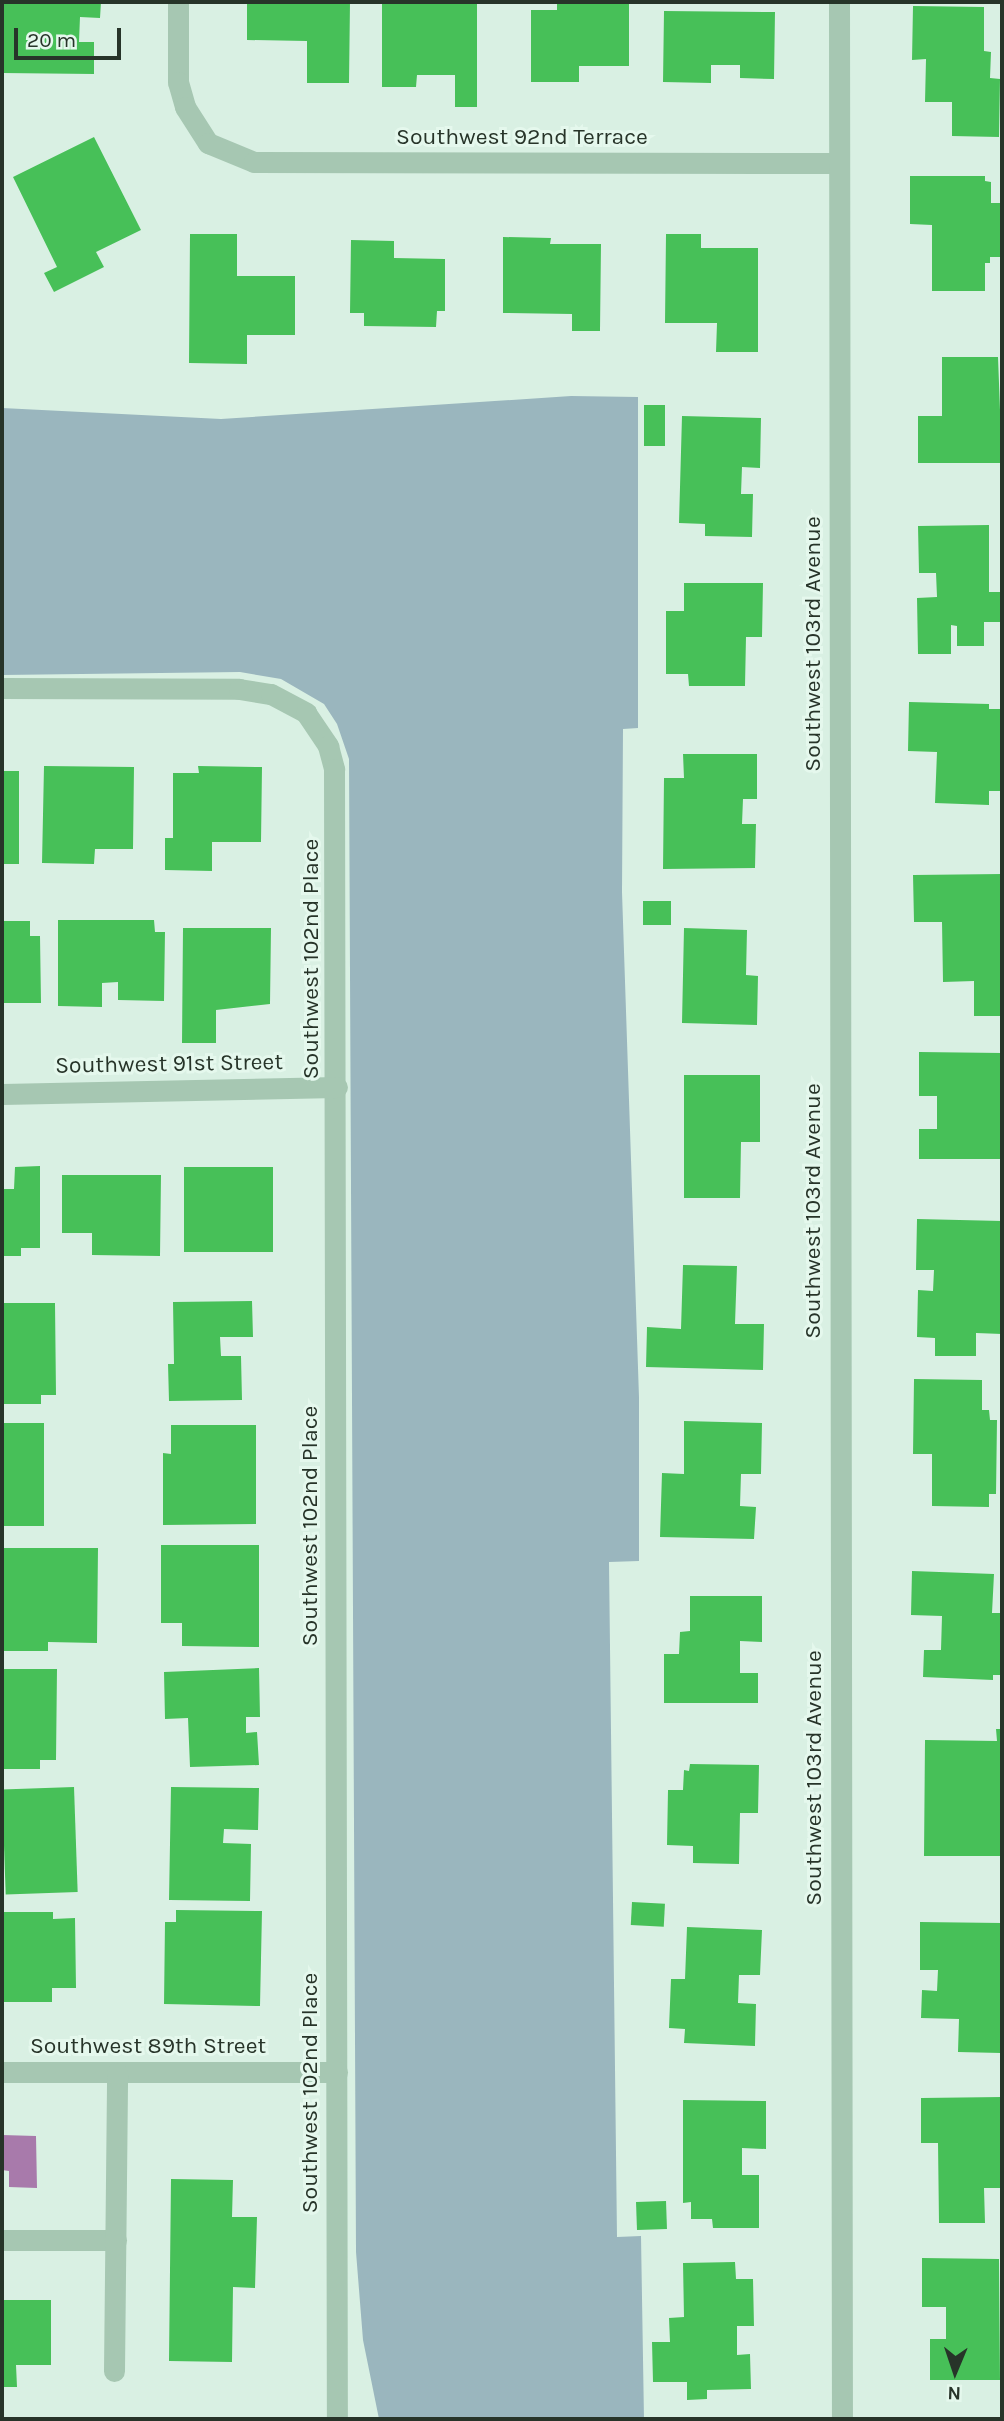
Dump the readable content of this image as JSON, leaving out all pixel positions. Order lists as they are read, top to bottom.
{
  "streets": {
    "street": [
      "Southwest 92nd Terrace",
      "Southwest 103rd Avenue",
      "Southwest 102nd Place",
      "Southwest 91st Street",
      "Southwest 89th Street"
    ]
  },
  "crossings": [
    ["Southwest 92nd Terrace", "Southwest 103rd Avenue"],
    ["Southwest 102nd Place", "Southwest 91st Street"],
    ["Southwest 102nd Place", "Southwest 89th Street"]
  ],
  "scale_bar": "20 m",
  "north": "bottom"
}
